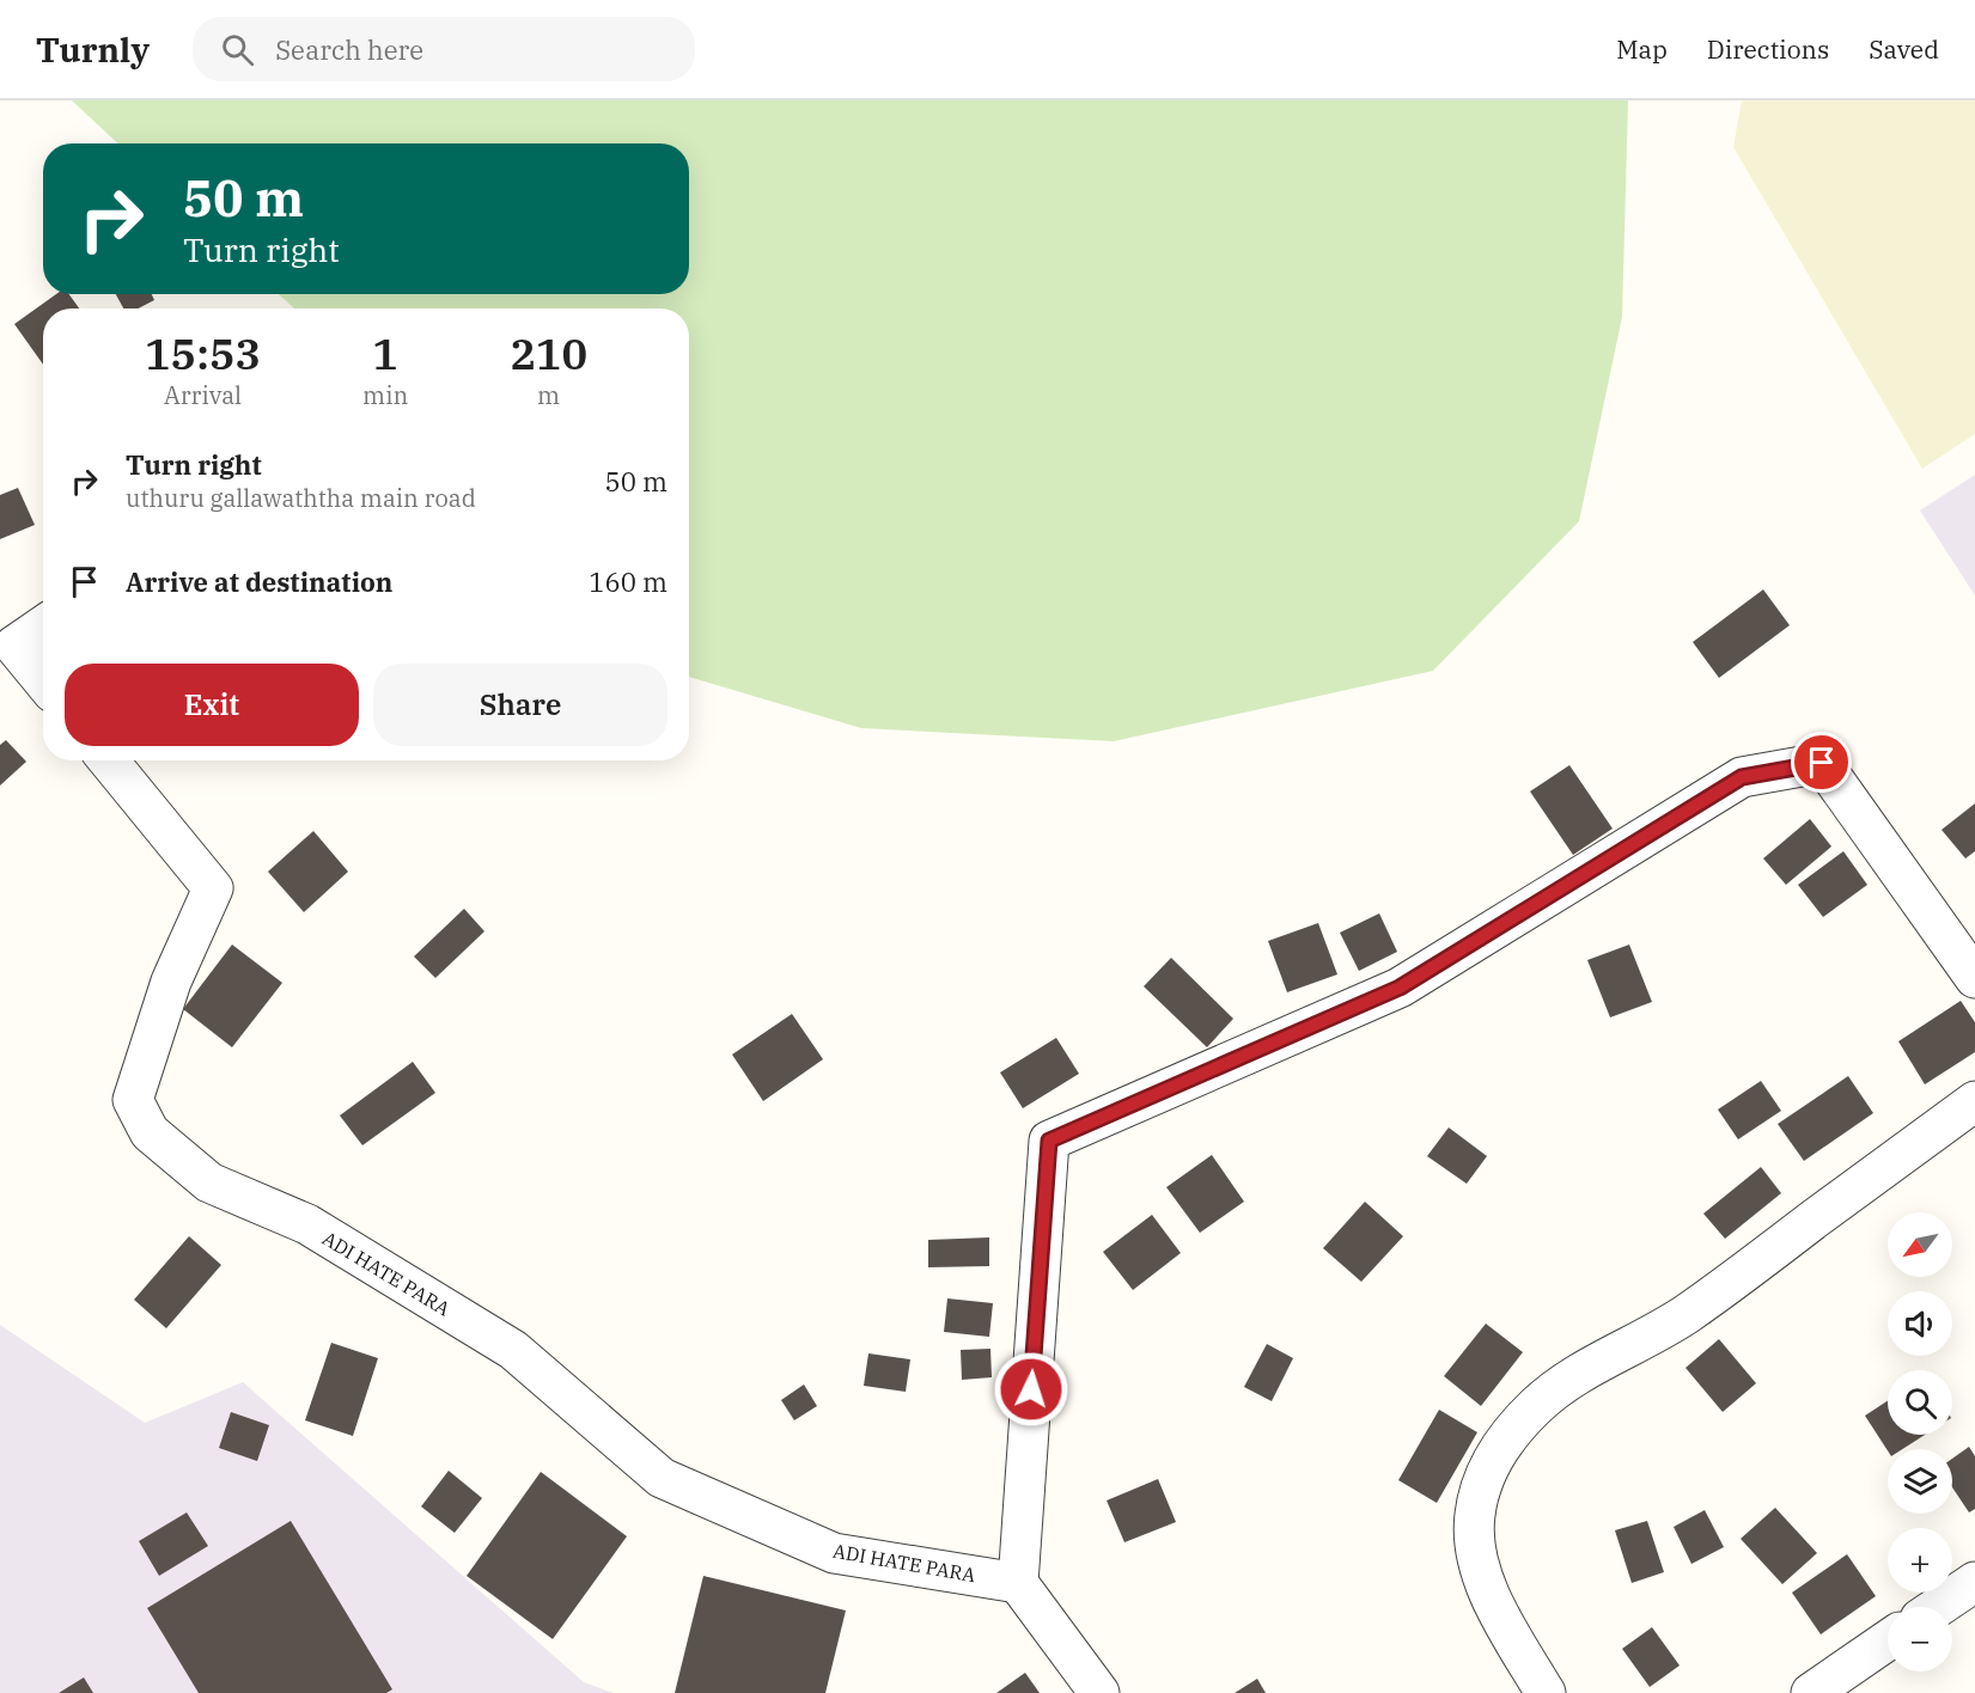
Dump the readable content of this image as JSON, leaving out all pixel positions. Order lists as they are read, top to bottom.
{
  "streets": {
    "street": ["ADI HATE PARA"]
  },
  "north": "bottom left",
  "page": {
    "header": "Turnly",
    "search": "Search here",
    "nav": ["Map", "Directions", "Saved"],
    "turn": ["50 m", "Turn right"],
    "eta": [
      "15:53",
      "Arrival",
      "1",
      "min",
      "210",
      "m"
    ],
    "list": [
      {
        "name": "Turn right",
        "note": "uthuru gallawaththa main road",
        "value": "50 m"
      },
      {
        "name": "Arrive at destination",
        "value": "160 m"
      }
    ],
    "buttons": ["Exit", "Share"],
    "map_buttons": ["+", "−"]
  }
}
